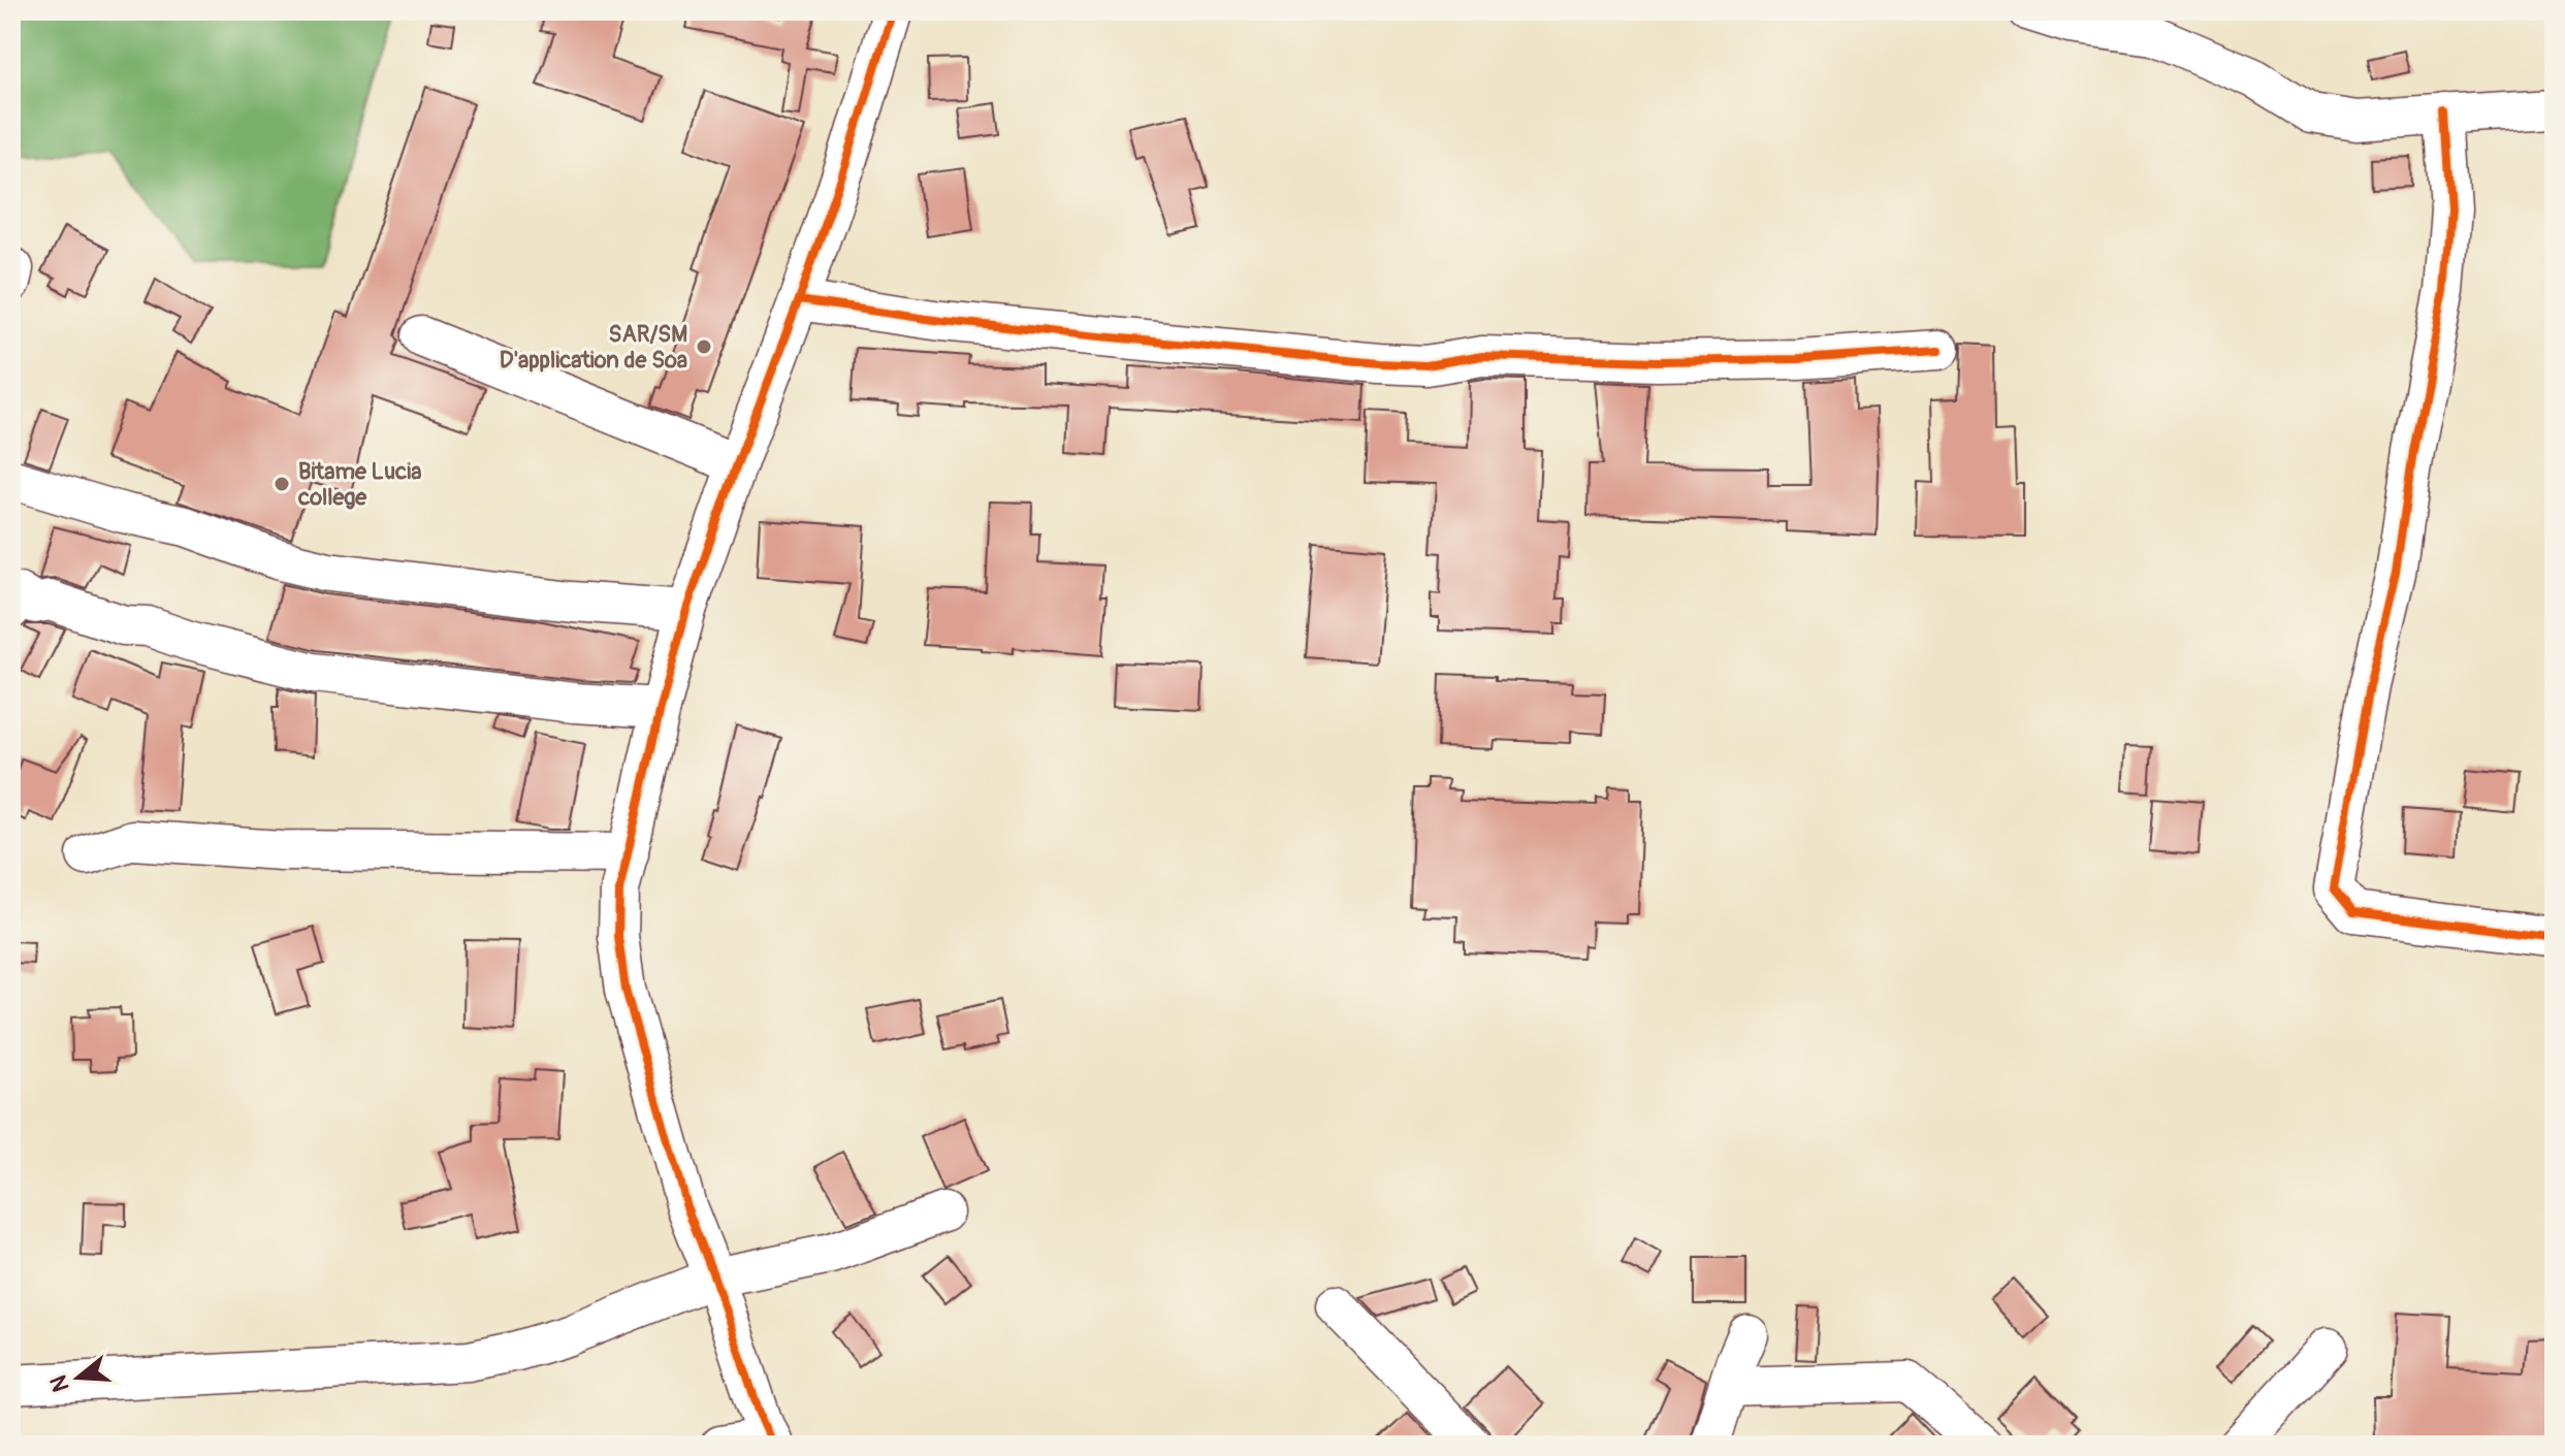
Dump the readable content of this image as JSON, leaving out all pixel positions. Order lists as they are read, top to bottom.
{
  "places": ["SAR/SM D'application de Soa", "Bitame Lucia college"],
  "north": "left"
}
